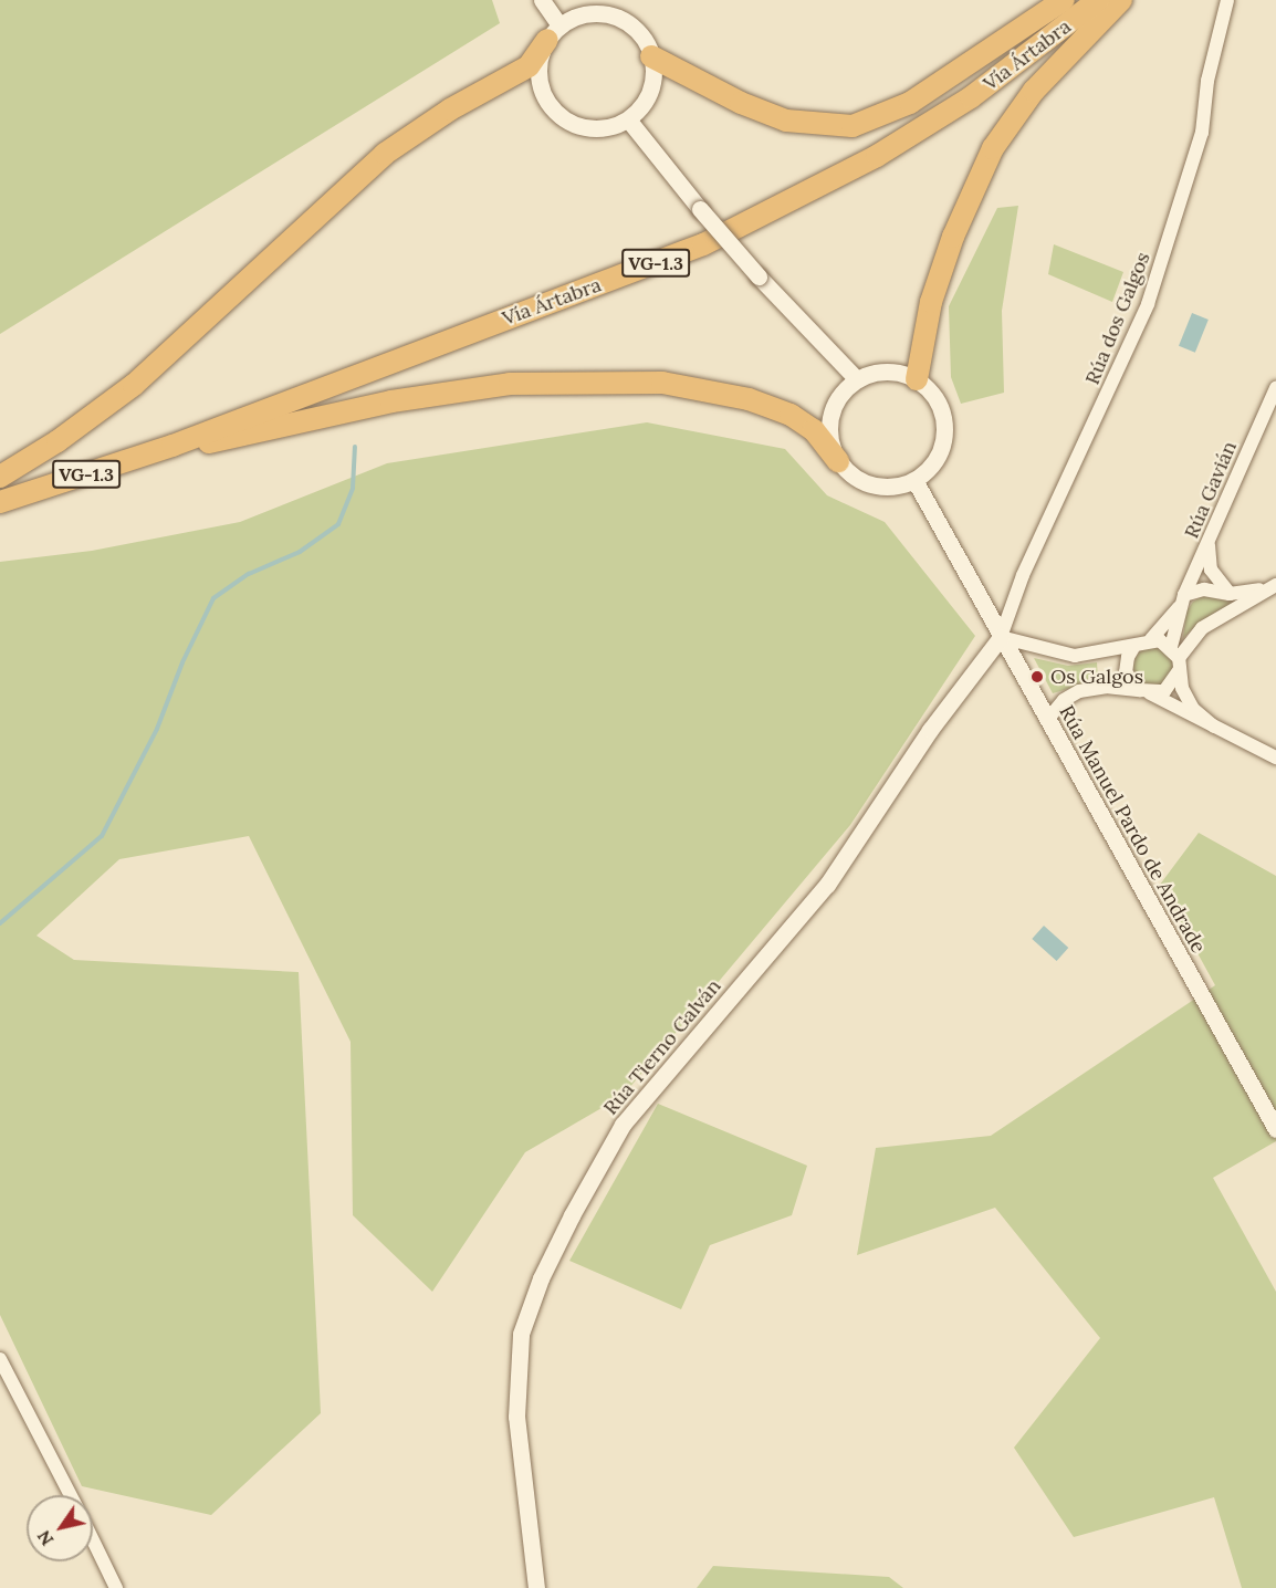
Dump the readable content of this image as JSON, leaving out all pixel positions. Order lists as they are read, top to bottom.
{
  "streets": {
    "highway": ["Vía Ártabra", "VG-1.3"],
    "street": [
      "Rúa dos Galgos",
      "Rúa Gavián",
      "Rúa Manuel Pardo de Andrade",
      "Rúa Tierno Galván"
    ]
  },
  "crossings": [
    ["Rúa dos Galgos", "Rúa Manuel Pardo de Andrade"],
    ["Rúa dos Galgos", "Rúa Tierno Galván"],
    ["Rúa Manuel Pardo de Andrade", "Rúa Tierno Galván"]
  ],
  "places": ["Os Galgos"],
  "north": "bottom left"
}
